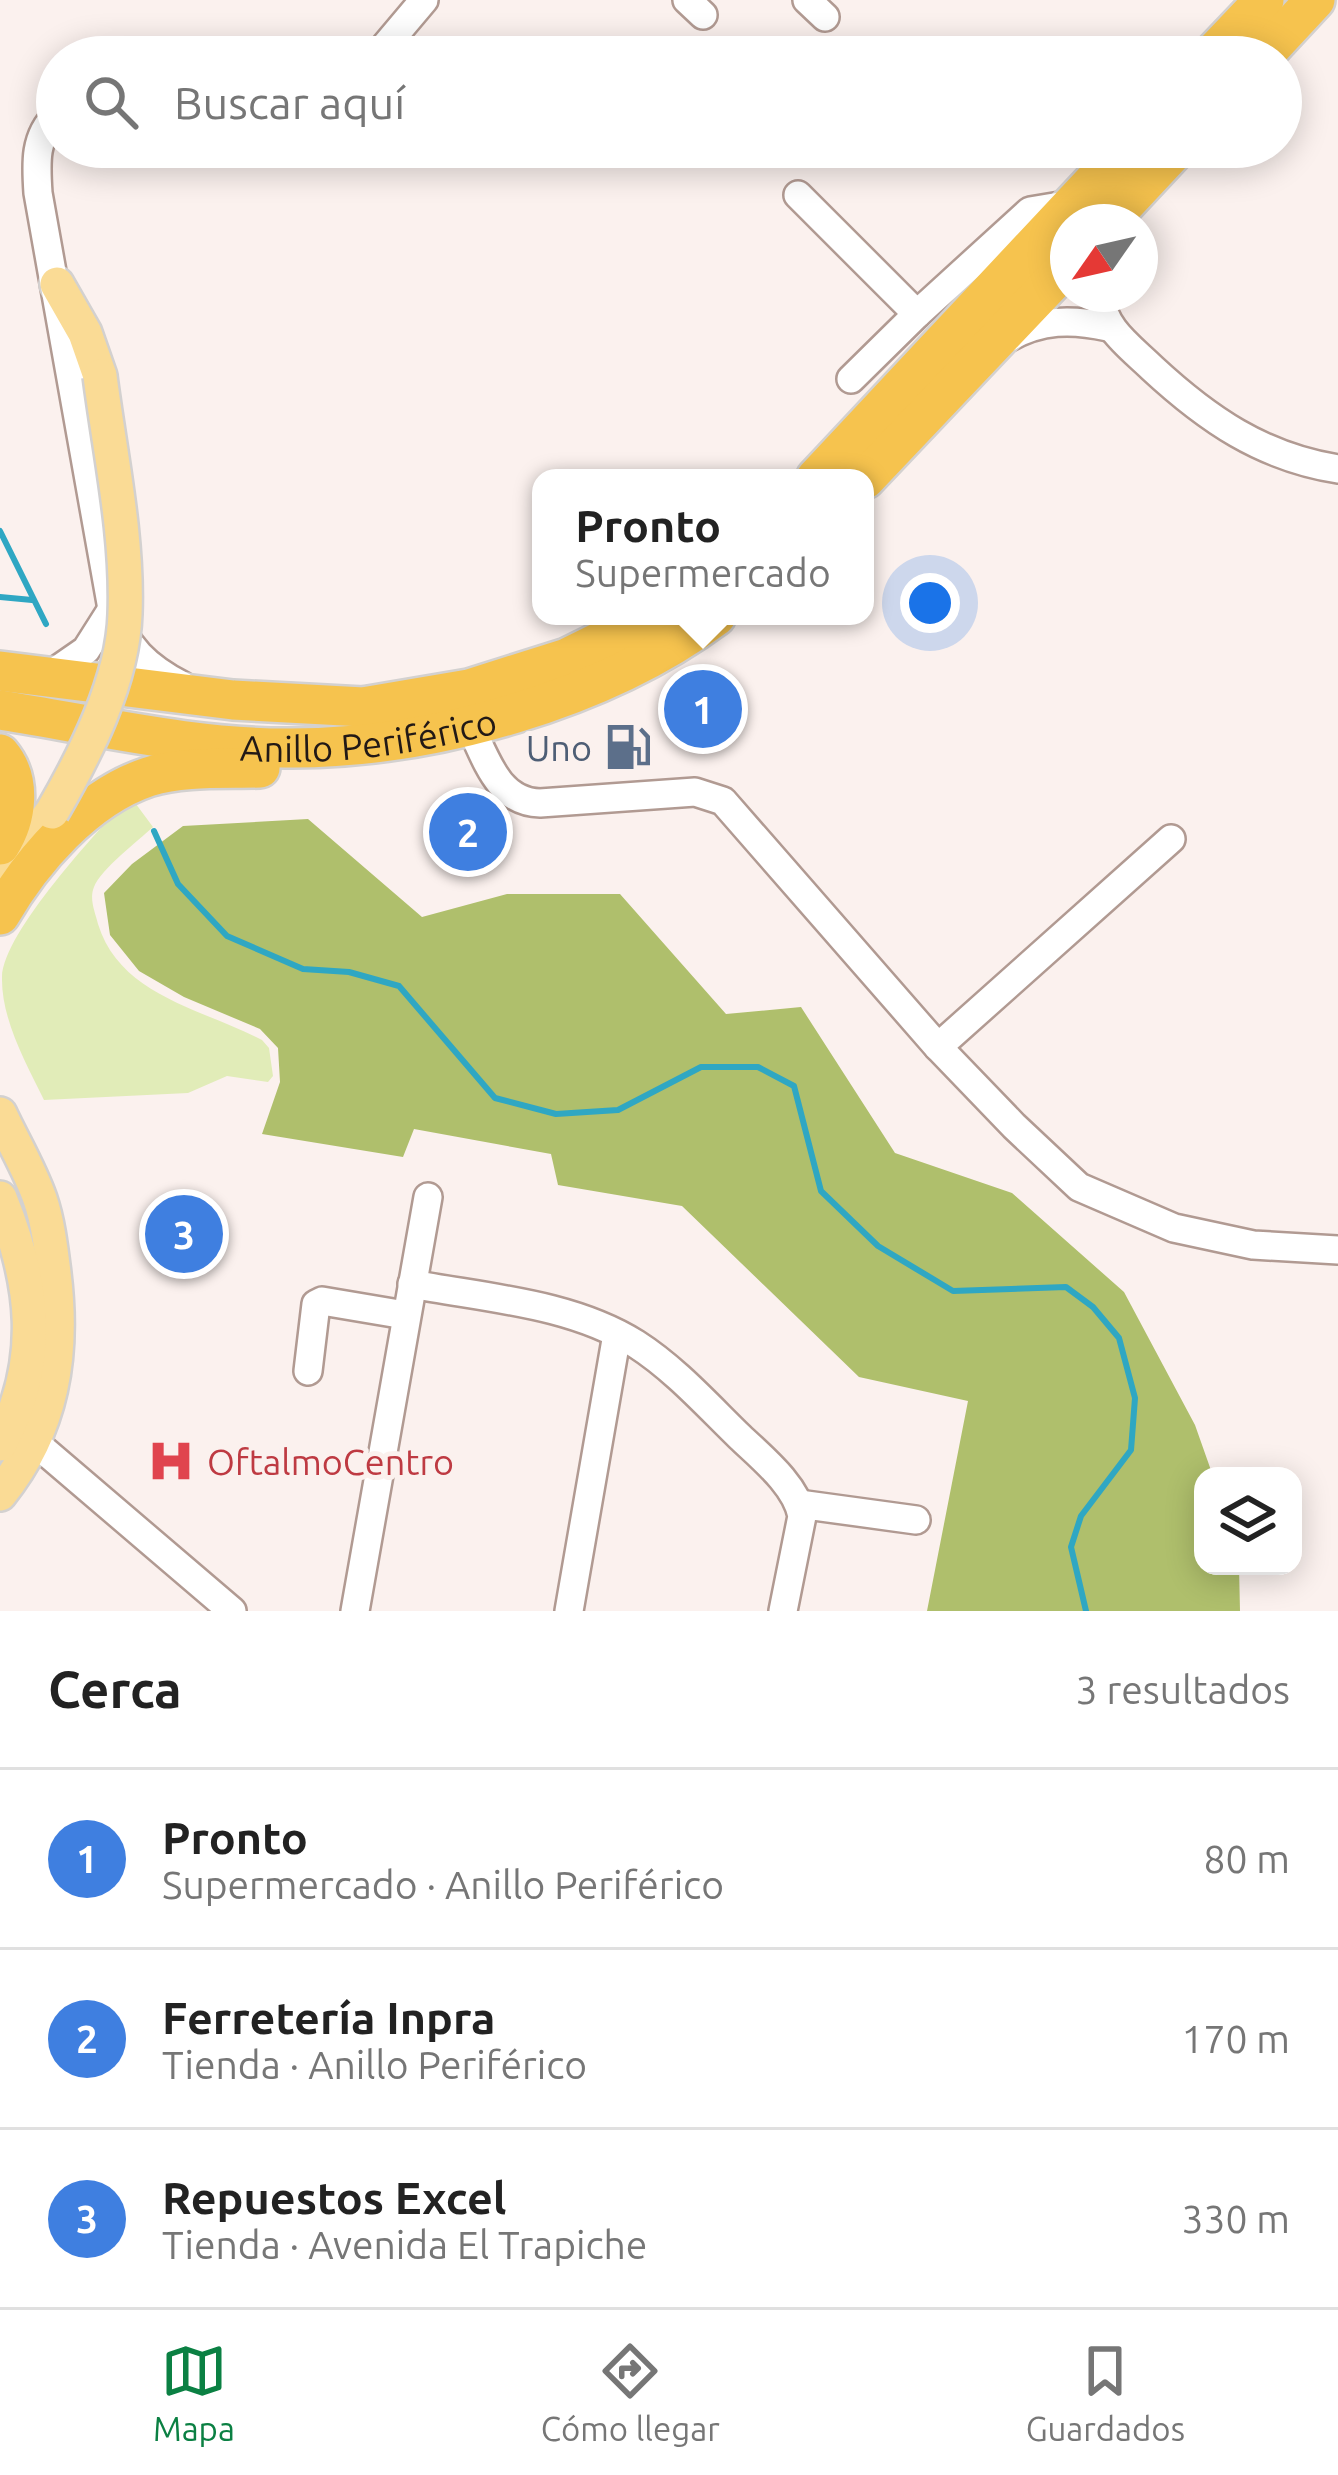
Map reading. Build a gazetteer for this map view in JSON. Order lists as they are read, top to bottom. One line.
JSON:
{"streets":{"highway":["Anillo Periférico"]},"places":{"fuel station":["Uno"],"hospital":["OftalmoCentro"]},"north":"bottom left","page":{"search":"Buscar aquí","popup":["Pronto","Supermercado"],"pins":["1","2","3"],"heading":["Cerca","3 resultados"],"list":[{"mark":"1","name":"Pronto","note":"Supermercado · Anillo Periférico","value":"80 m"},{"mark":"2","name":"Ferretería Inpra","note":"Tienda · Anillo Periférico","value":"170 m"},{"mark":"3","name":"Repuestos Excel","note":"Tienda · Avenida El Trapiche","value":"330 m"}],"nav":["Mapa","Cómo llegar","Guardados"]}}
